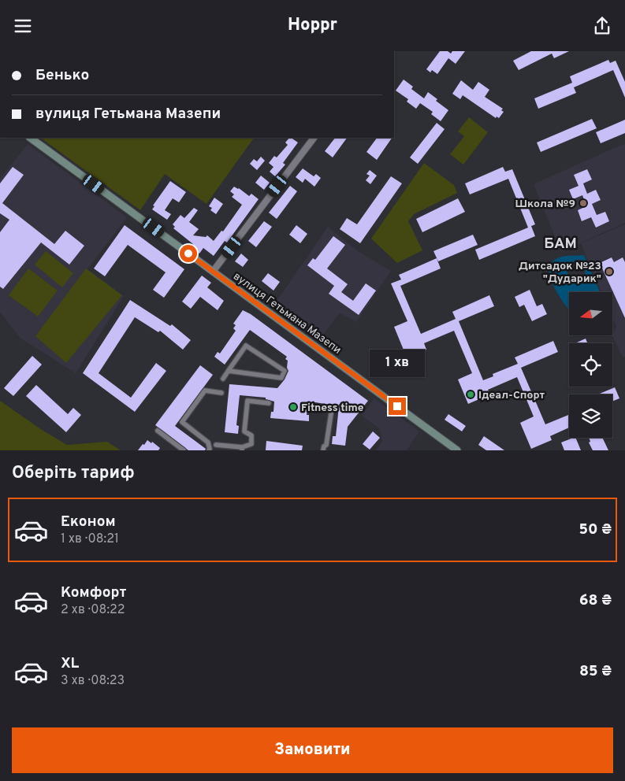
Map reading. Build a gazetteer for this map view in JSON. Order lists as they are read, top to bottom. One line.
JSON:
{"streets":{"main road":["вулиця Гетьмана Мазепи"]},"districts":["БАМ"],"places":["Школа №9","Дитсадок №23 \"Дударик\"","Ідеал-Спорт","Fitness time"],"north":"left","page":{"header":"Hoppr","banner":["Бенько","вулиця Гетьмана Мазепи"],"bubble":"1 хв","heading":"Оберіть тариф","list":[{"name":"Економ","note":"1 хв · 08:21","value":"50 ₴"},{"name":"Комфорт","note":"2 хв · 08:22","value":"68 ₴"},{"name":"XL","note":"3 хв · 08:23","value":"85 ₴"}],"buttons":"Замовити"}}
